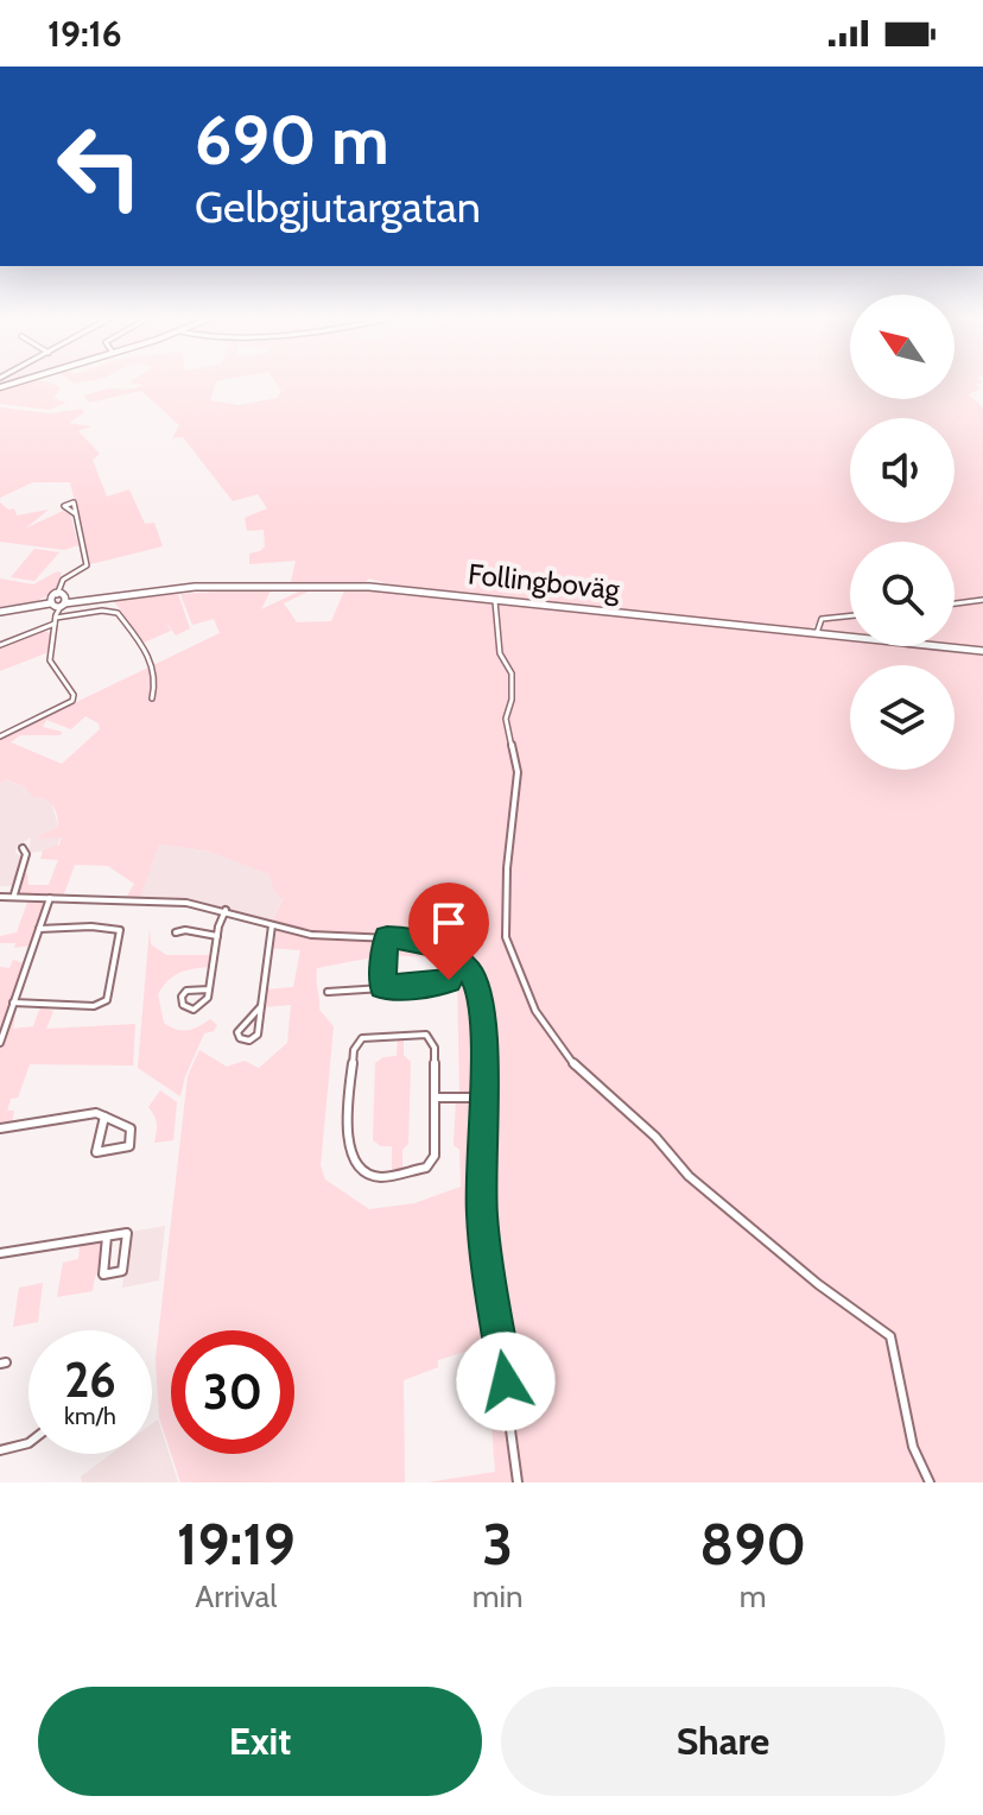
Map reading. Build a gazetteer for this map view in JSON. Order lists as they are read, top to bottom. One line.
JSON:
{"streets":{"main road":["Follingboväg"]},"north":"top left","page":{"status":"19:16","turn":["690 m","Gelbgjutargatan"],"speed":"26 km/h","limit":"30","eta":["19:19","Arrival","3","min","890","m"],"buttons":["Exit","Share"]}}
